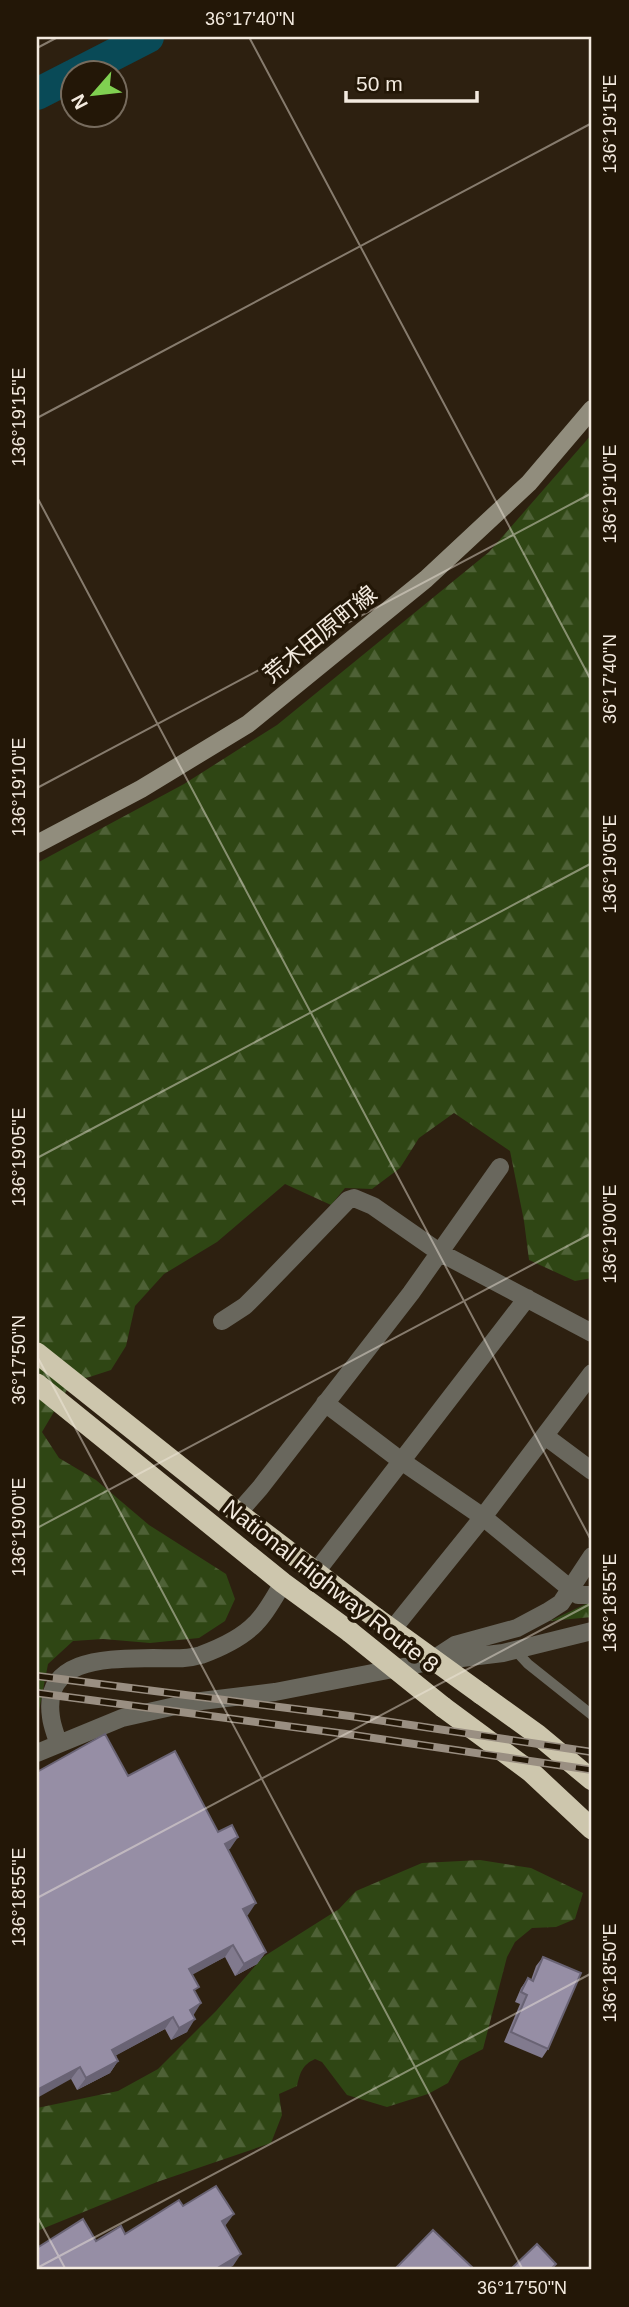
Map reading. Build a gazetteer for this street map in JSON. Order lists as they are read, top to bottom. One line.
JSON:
{"streets":{"highway":["National Highway Route 8"],"main road":["荒木田原町線"]},"scale_bar":"50 m","north":"bottom left","coordinates":["36°17'40\"N","136°19'15\"E","136°19'10\"E","136°19'05\"E","136°19'00\"E","36°17'50\"N","136°18'55\"E","136°18'50\"E"]}
